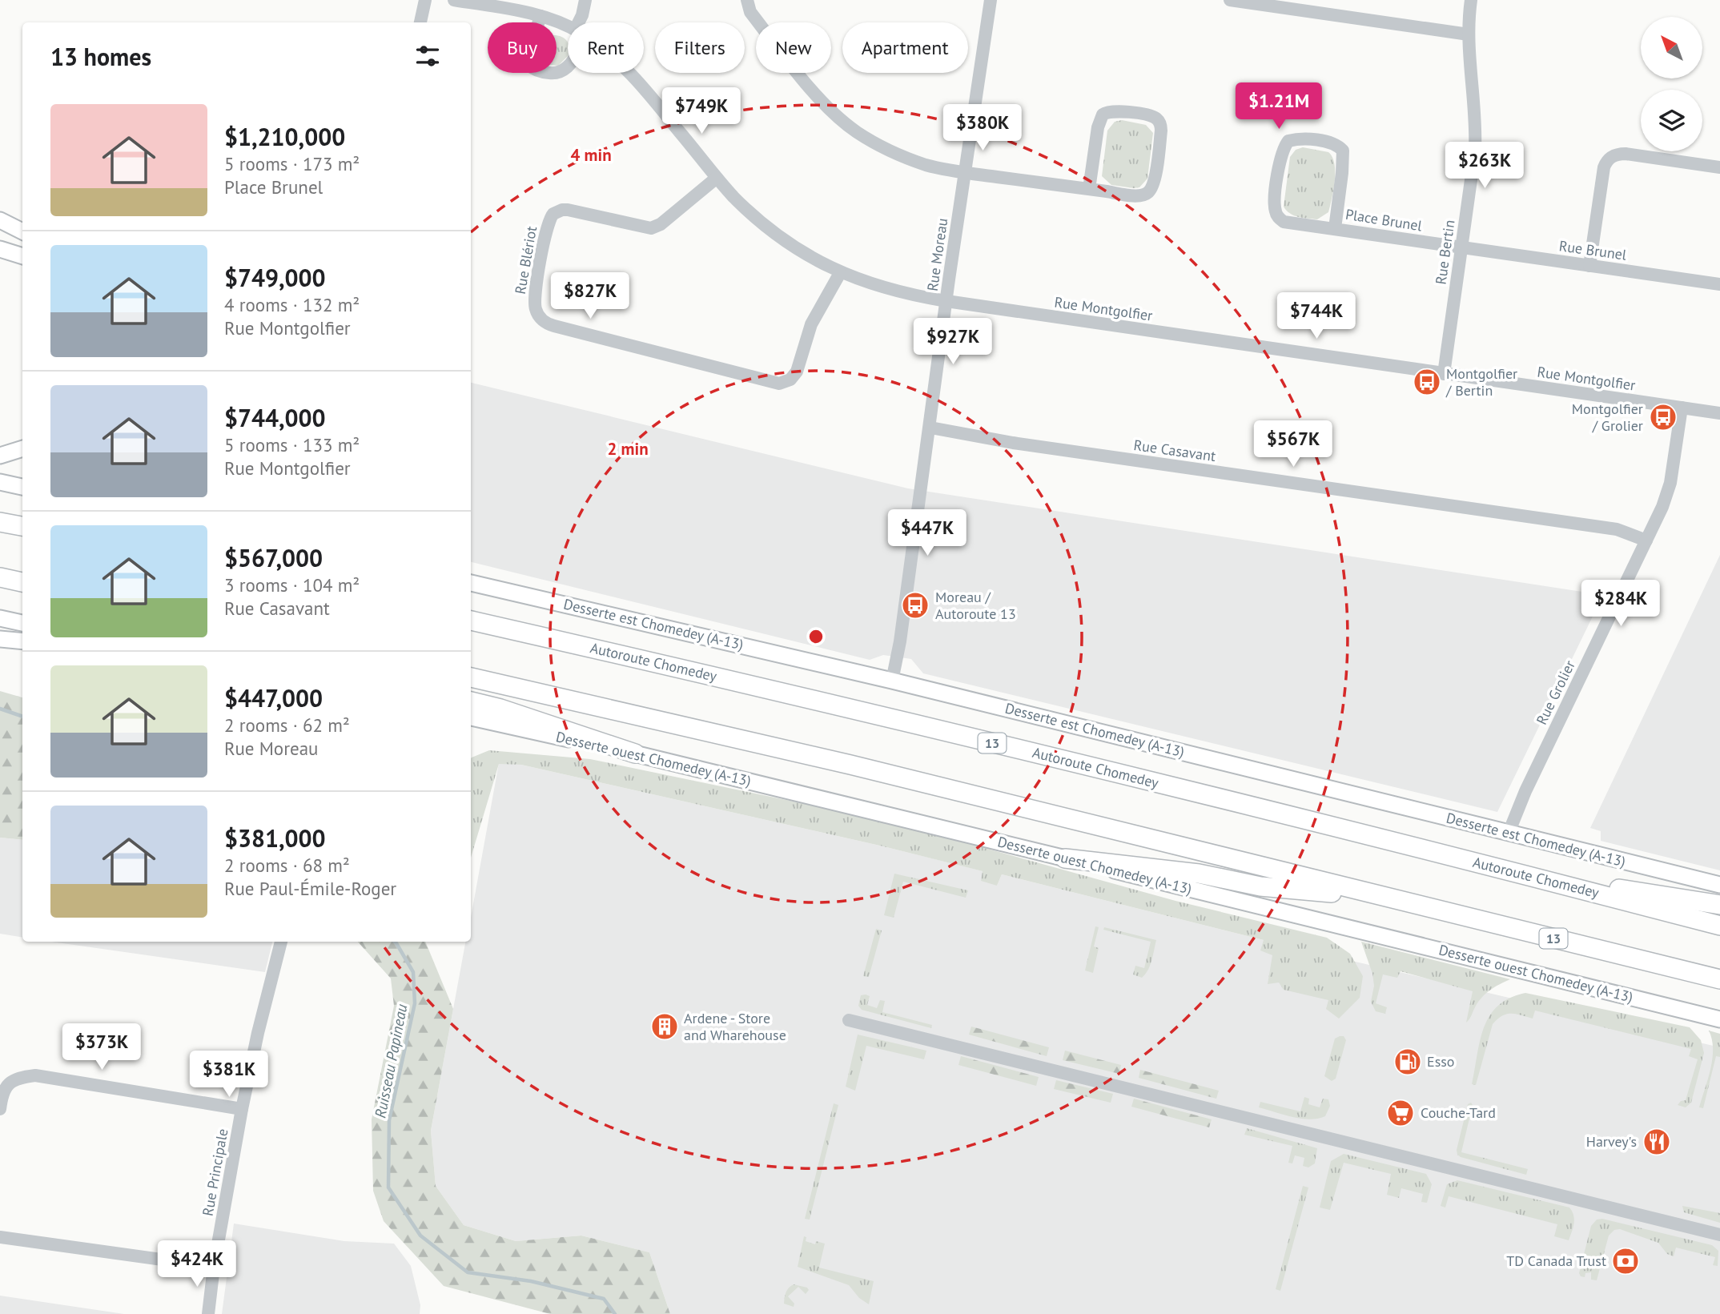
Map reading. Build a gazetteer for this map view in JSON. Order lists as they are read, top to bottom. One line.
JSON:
{"streets":{"highway":["Autoroute Chomedey","13"],"main road":["Desserte est Chomedey (A-13)","Desserte ouest Chomedey (A-13)"],"street":["Place Brunel","Rue Brunel","Rue Bertin","Rue Moreau","Rue Blériot","Rue Montgolfier","Rue Casavant","Rue Grolier","Rue Principale"]},"crossings":[["Place Brunel","Rue Brunel"],["Place Brunel","Rue Bertin"],["Rue Brunel","Rue Bertin"],["Rue Bertin","Rue Montgolfier"],["Rue Moreau","Rue Montgolfier"],["Rue Moreau","Rue Casavant"],["Rue Moreau","Desserte est Chomedey (A-13)"],["Rue Blériot","Rue Montgolfier"],["Rue Montgolfier","Rue Grolier"],["Rue Casavant","Rue Grolier"],["Desserte est Chomedey (A-13)","Rue Grolier"]],"water":["Ruisseau Papineau"],"places":{"bus stop":["Montgolfier / Bertin","Montgolfier / Grolier","Moreau / Autoroute 13"],"building":["Ardene - Store and Wharehouse"],"fuel station":["Esso"],"supermarket":["Couche-Tard"],"restaurant":["Harvey's"],"bank":["TD Canada Trust"]},"north":"top left","page":{"chip":["Buy","Rent","Filters","New","Apartment"],"heading":"13 homes","price":["$1.21M","$749K","$380K","$263K","$827K","$744K","$927K","$567K","$447K","$284K","$373K","$381K","$424K"],"list":[{"name":"$1,210,000","note":"5 rooms · 173 m² · Place Brunel"},{"name":"$749,000","note":"4 rooms · 132 m² · Rue Montgolfier"},{"name":"$744,000","note":"5 rooms · 133 m² · Rue Montgolfier"},{"name":"$567,000","note":"3 rooms · 104 m² · Rue Casavant"},{"name":"$447,000","note":"2 rooms · 62 m² · Rue Moreau"},{"name":"$381,000","note":"2 rooms · 68 m² · Rue Paul-Émile-Roger"}]},"rings":["4 min","2 min"]}
